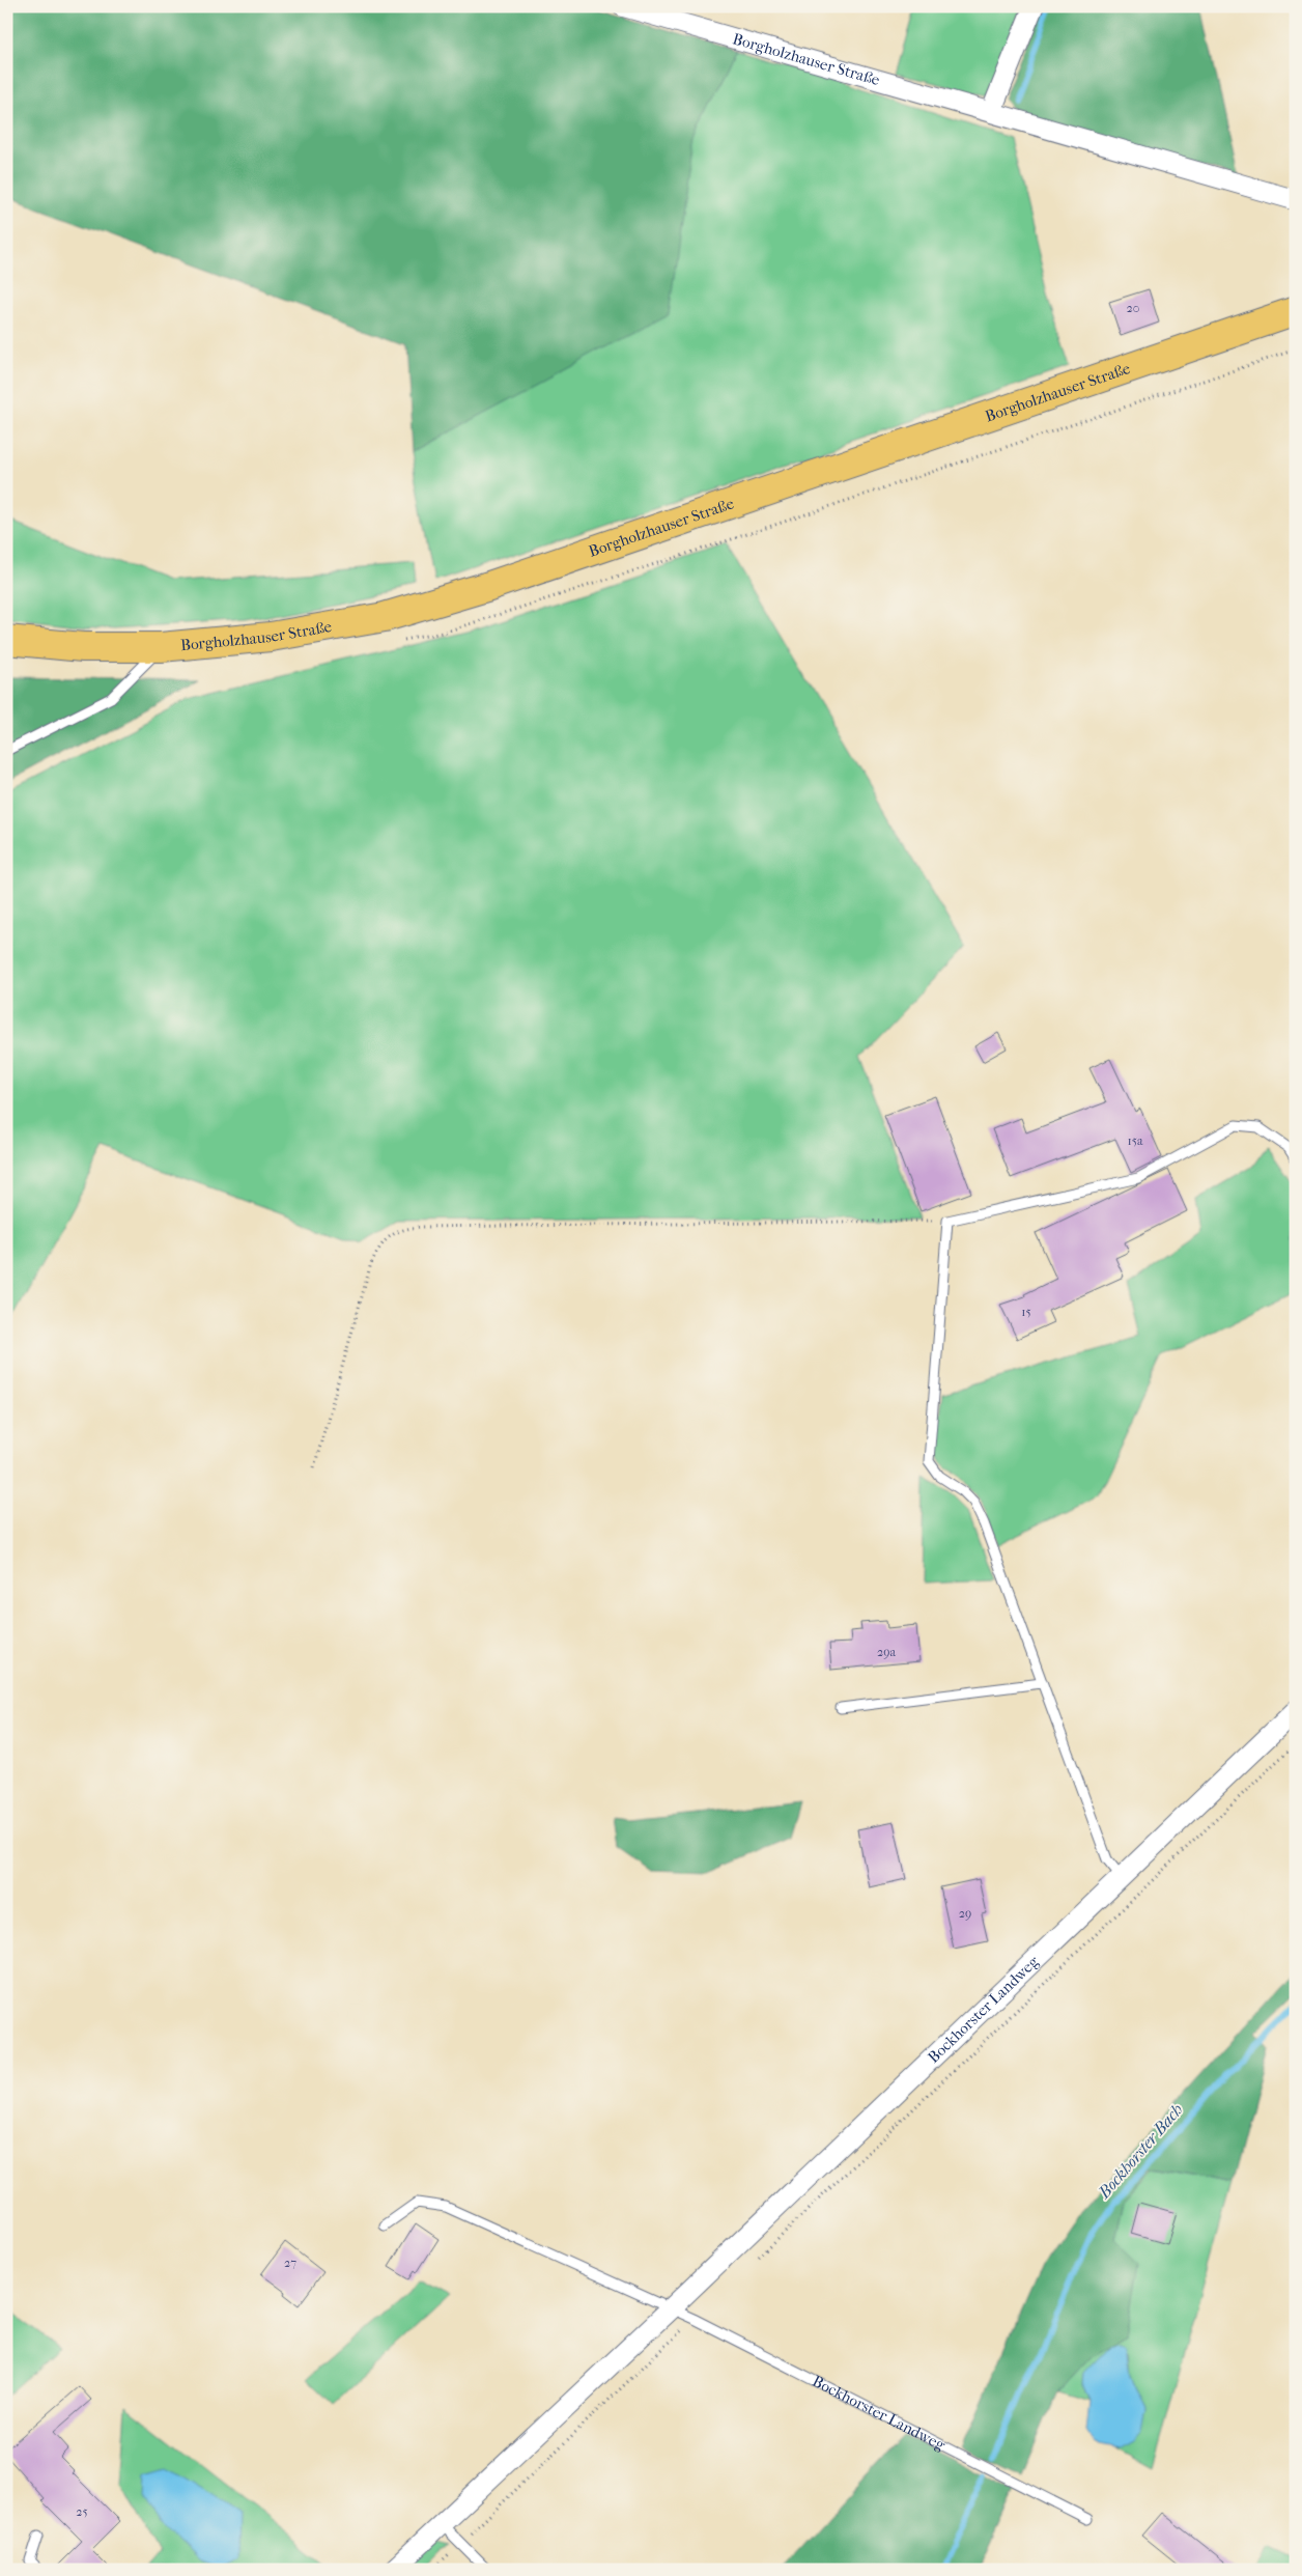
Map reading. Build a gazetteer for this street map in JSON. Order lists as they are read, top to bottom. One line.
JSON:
{"streets":{"main road":["Borgholzhauser Straße"],"street":["Bockhorster Landweg"]},"water":["Bockhorster Bach"],"house_numbers":["20","15a","15","29a","29","27","25"]}
